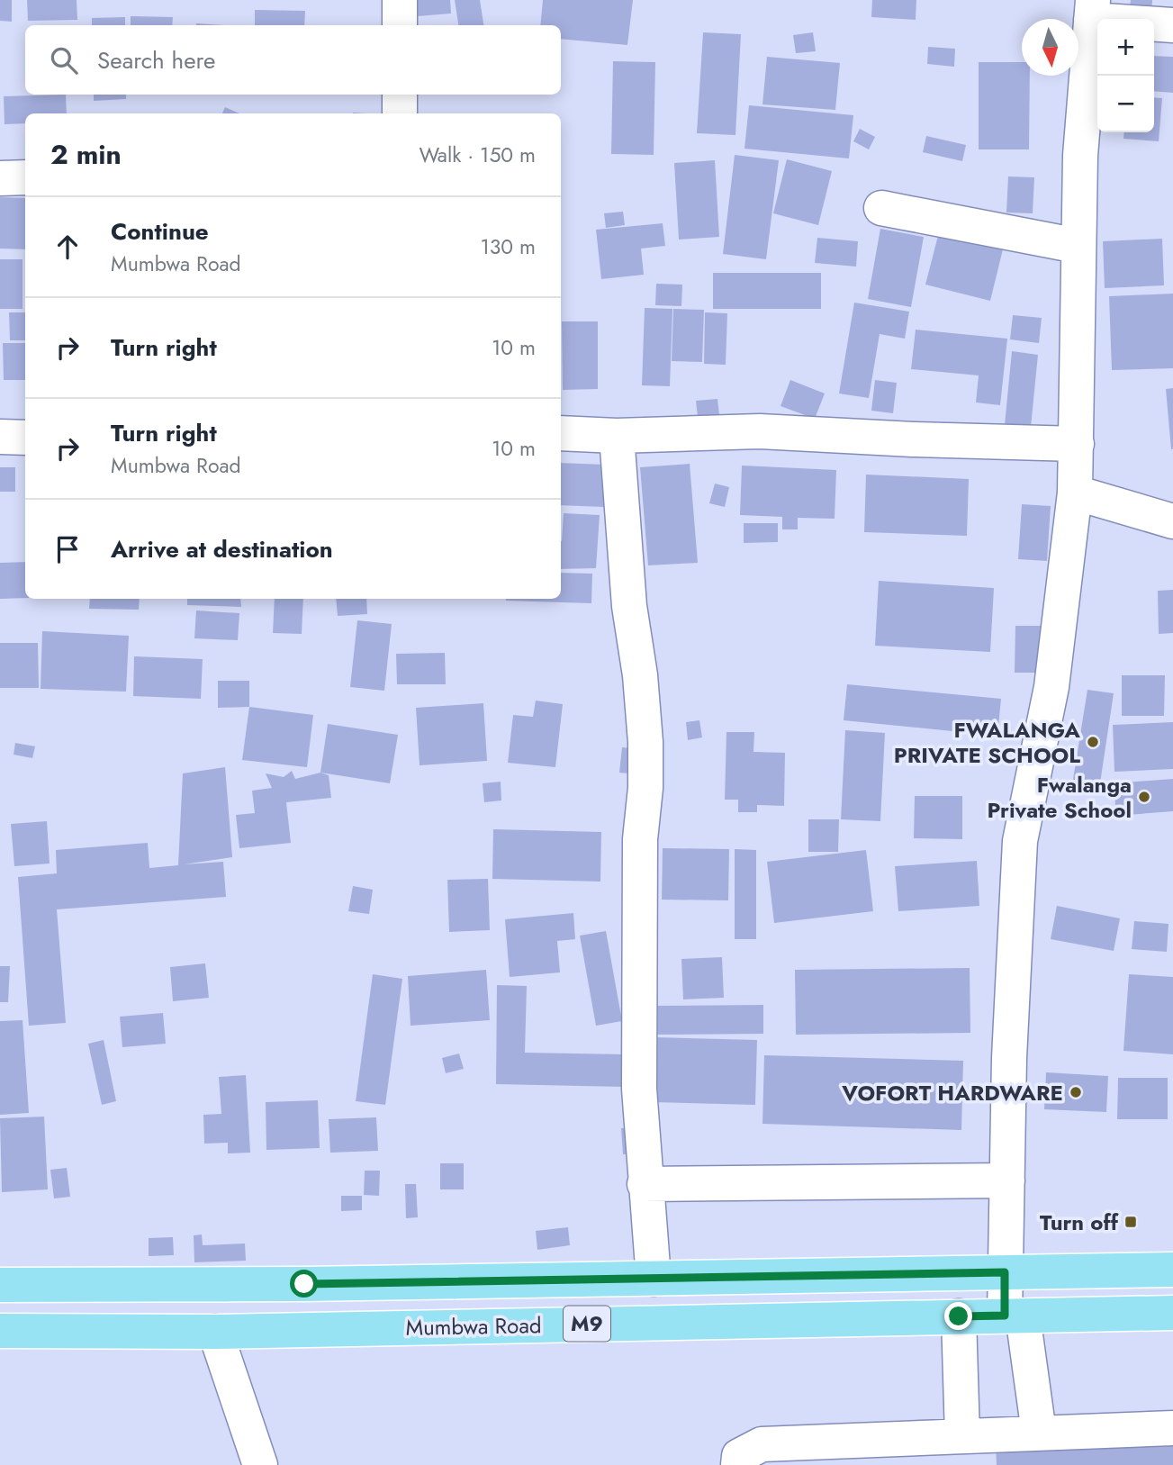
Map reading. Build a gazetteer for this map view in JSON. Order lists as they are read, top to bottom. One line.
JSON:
{"streets":{"main road":["M9","Mumbwa Road"]},"places":{"other":["FWALANGA PRIVATE SCHOOL","Fwalanga Private School","VOFORT HARDWARE"],"transit":["Turn off"]},"north":"bottom","page":{"map_buttons":["+","−"],"search":"Search here","heading":["2 min","Walk · 150 m"],"list":[["Continue","Mumbwa Road","130 m"],["Turn right","10 m"],["Turn right","Mumbwa Road","10 m"],"Arrive at destination"]}}
